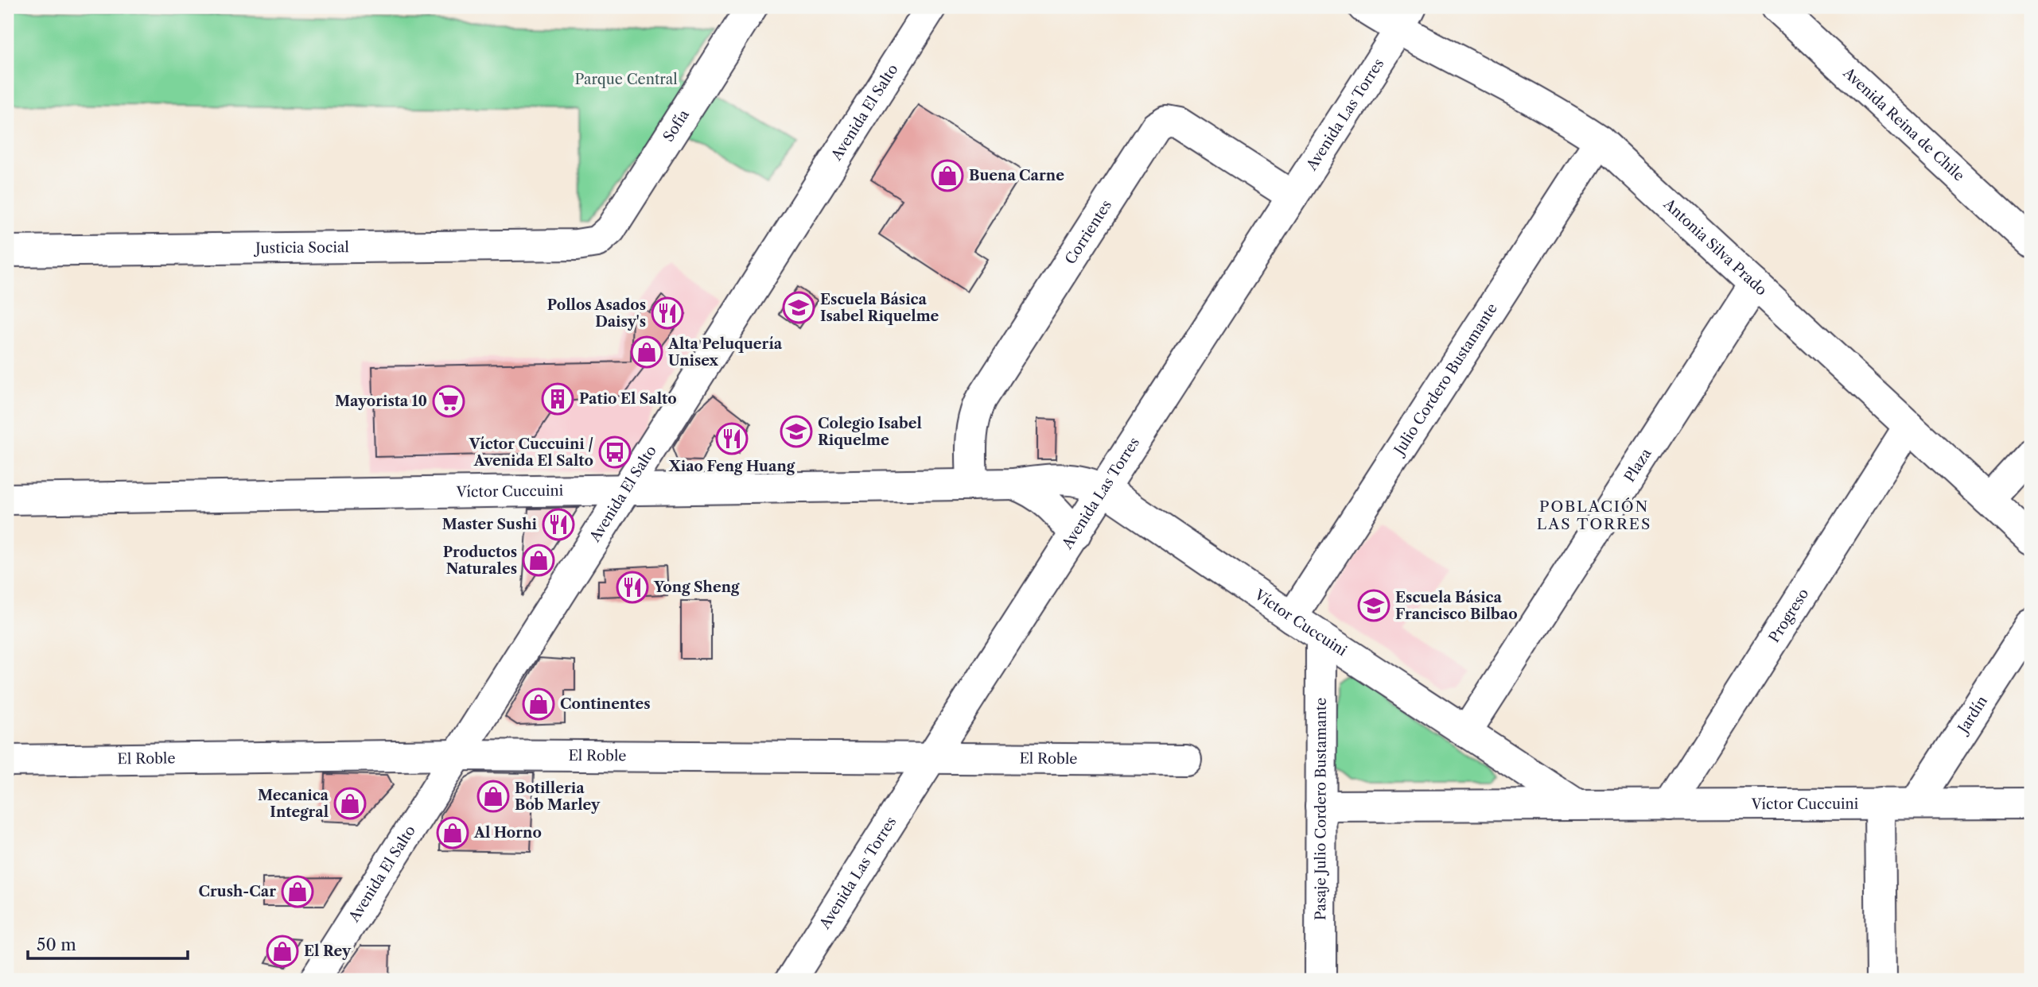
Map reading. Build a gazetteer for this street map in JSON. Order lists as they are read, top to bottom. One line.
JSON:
{"streets":{"street":["Avenida El Salto","Avenida Las Torres","Avenida Reina de Chile","Sofía","Corrientes","Antonia Silva Prado","Justicia Social","Julio Cordero Bustamante","Plaza","Víctor Cuccuini","Progreso","Jardín","El Roble","Pasaje Julio Cordero Bustamante"]},"crossings":[["Avenida El Salto","Víctor Cuccuini"],["Avenida El Salto","El Roble"],["Avenida Las Torres","Corrientes"],["Avenida Las Torres","Antonia Silva Prado"],["Avenida Las Torres","Víctor Cuccuini"],["Avenida Las Torres","El Roble"],["Sofía","Justicia Social"],["Corrientes","Víctor Cuccuini"],["Antonia Silva Prado","Julio Cordero Bustamante"],["Antonia Silva Prado","Plaza"],["Antonia Silva Prado","Progreso"],["Julio Cordero Bustamante","Víctor Cuccuini"],["Plaza","Víctor Cuccuini"],["Víctor Cuccuini","Progreso"],["Víctor Cuccuini","Jardín"],["Víctor Cuccuini","Pasaje Julio Cordero Bustamante"]],"districts":["POBLACIÓN LAS TORRES"],"parks":["Parque Central"],"places":{"shop":["Buena Carne","Alta Peluquería Unisex","Productos Naturales","Continentes","Botilleria Bob Marley","Mecanica Integral","Al Horno","Crush-Car","El Rey"],"school or university":["Escuela Básica Isabel Riquelme","Colegio Isabel Riquelme","Escuela Básica Francisco Bilbao"],"restaurant":["Pollos Asados Daisy's","Xiao Feng Huang","Master Sushi","Yong Sheng"],"building":["Patio El Salto"],"supermarket":["Mayorista 10"],"bus stop":["Víctor Cuccuini / Avenida El Salto"]},"scale_bar":"50 m"}
